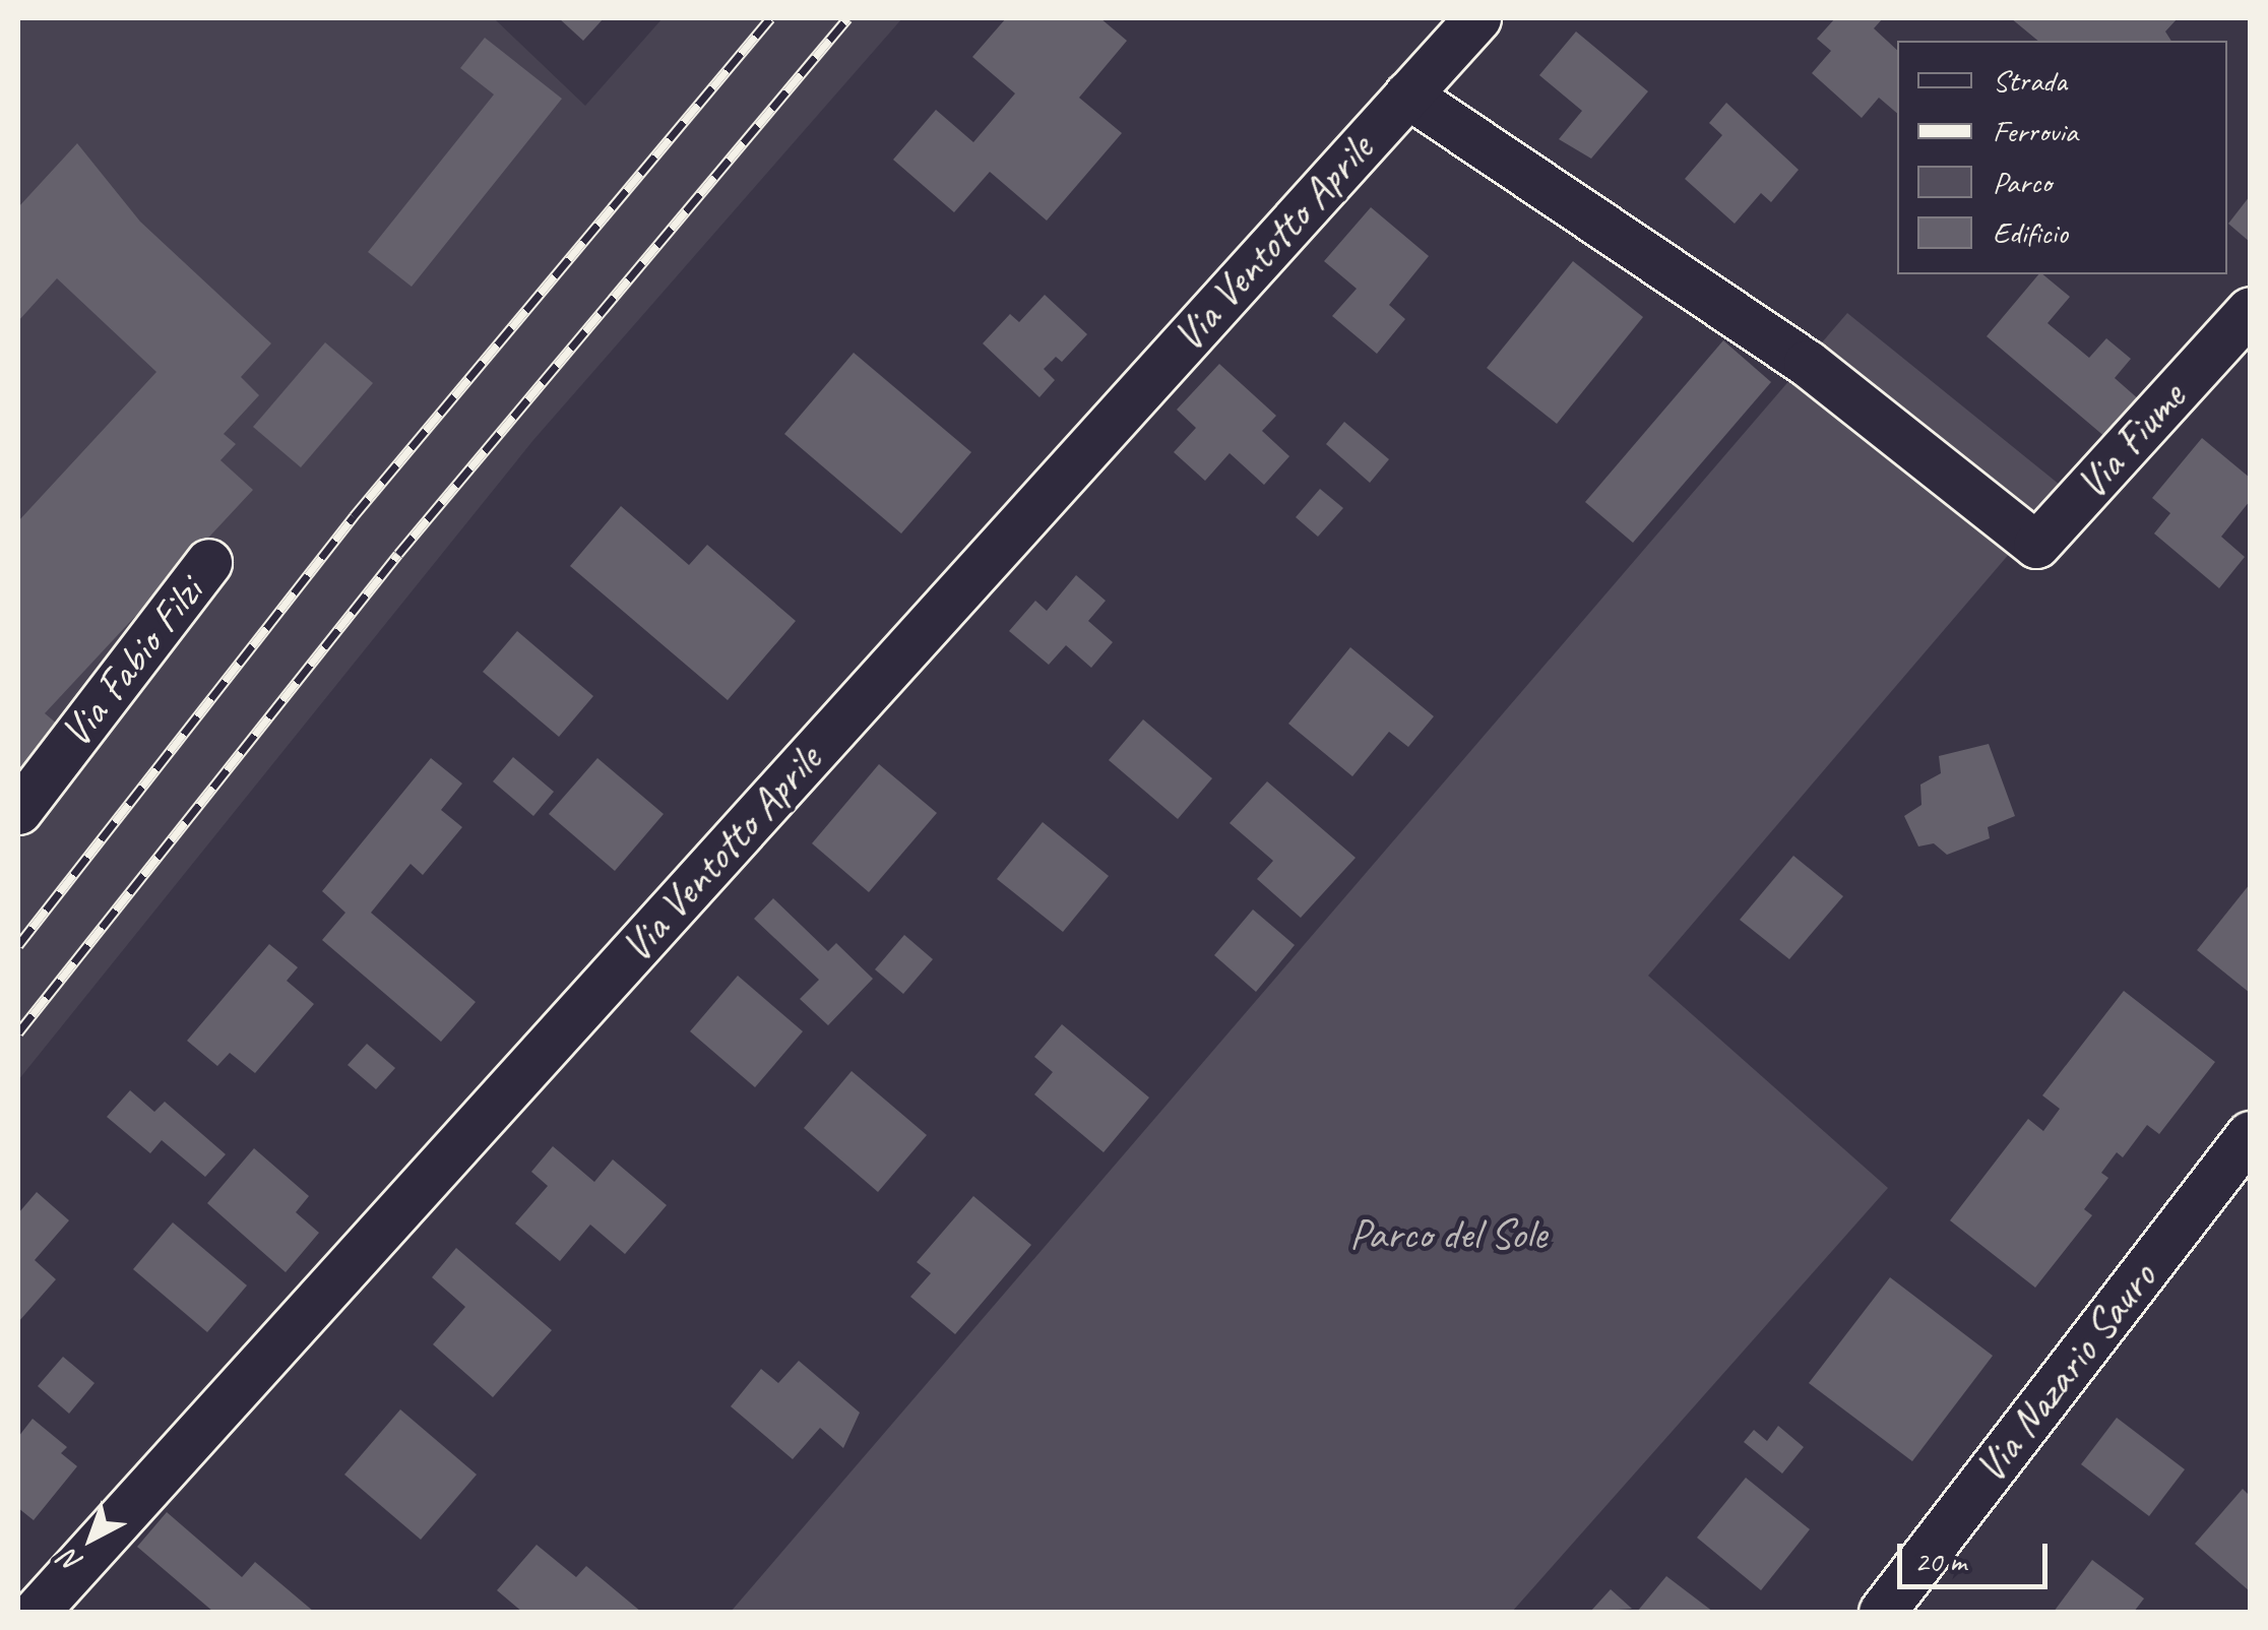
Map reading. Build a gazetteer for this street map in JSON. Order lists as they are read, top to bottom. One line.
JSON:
{"streets":{"street":["Via Ventotto Aprile","Via Fiume","Via Fabio Filzi","Via Nazario Sauro"]},"crossings":[["Via Ventotto Aprile","Via Fiume"]],"parks":["Parco del Sole"],"legend":["Strada","Ferrovia","Parco","Edificio"],"scale_bar":"20 m","north":"bottom left"}
